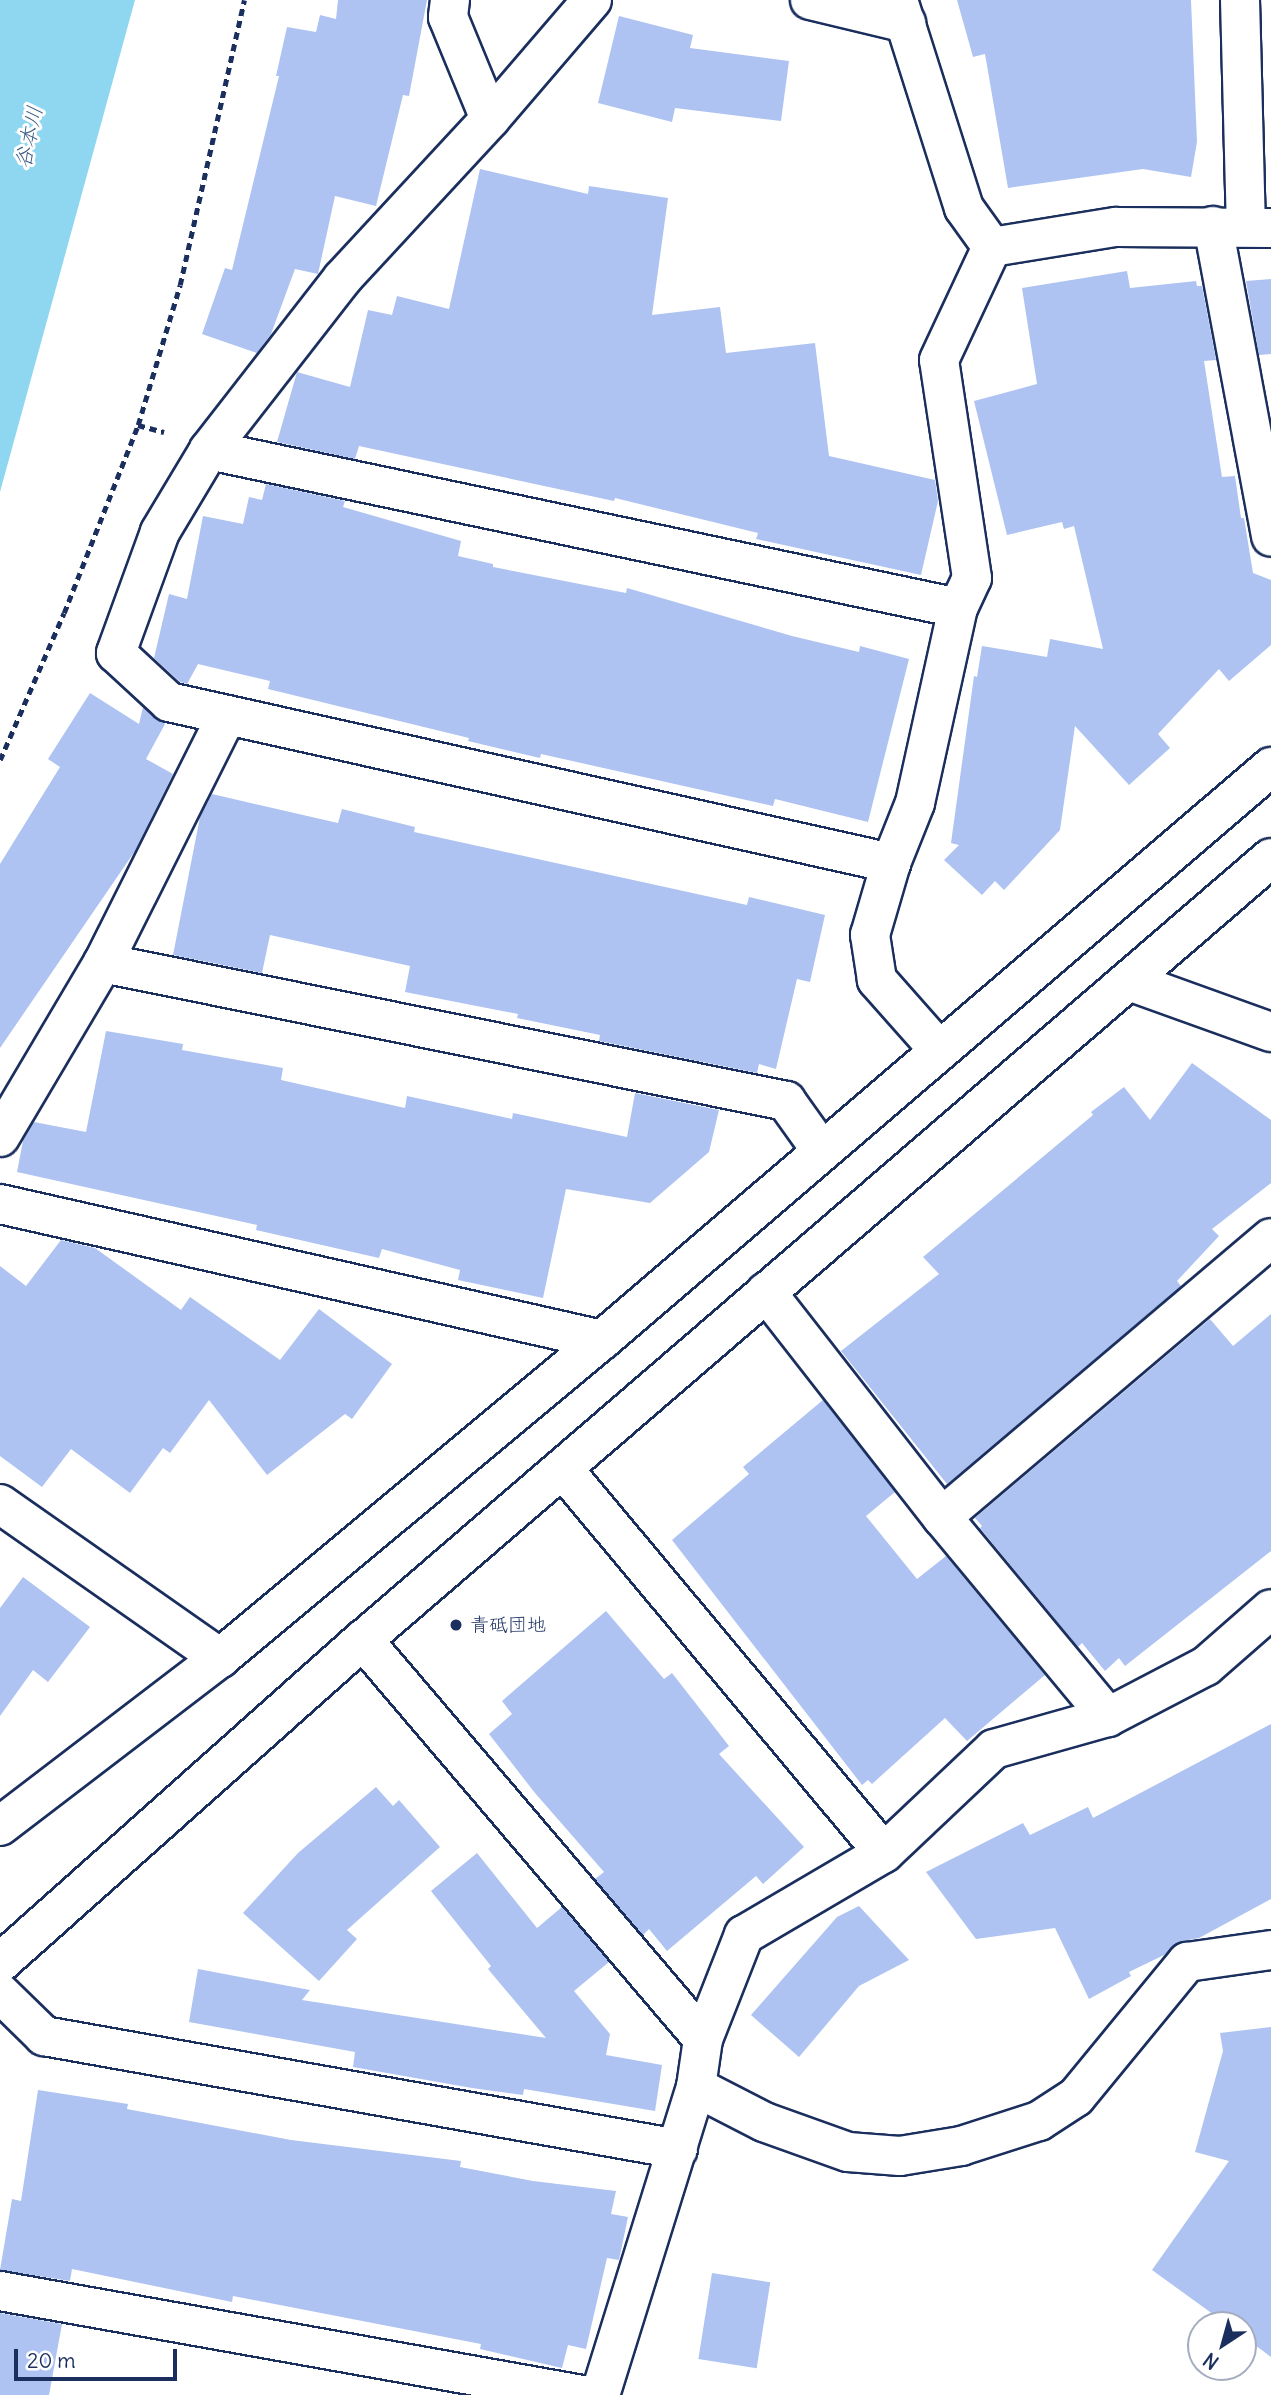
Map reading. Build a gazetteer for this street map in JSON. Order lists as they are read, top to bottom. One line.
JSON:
{"water":["谷本川"],"places":["青砥団地"],"scale_bar":"20 m","north":"bottom left"}
